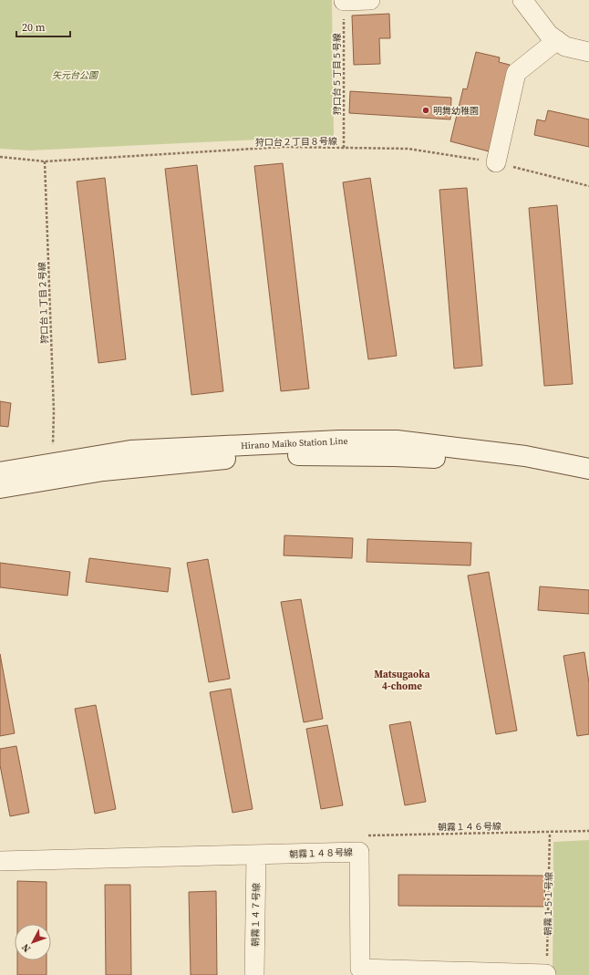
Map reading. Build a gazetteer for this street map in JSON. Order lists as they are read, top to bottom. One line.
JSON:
{"streets":{"main road":["Hirano Maiko Station Line"],"street":["朝霧１４８号線","朝霧１４７号線"],"path":["狩口台５丁目５号線","狩口台２丁目８号線","狩口台１丁目２号線","朝霧１４６号線","朝霧１５１号線"]},"crossings":[["狩口台５丁目５号線","狩口台２丁目８号線"],["狩口台２丁目８号線","狩口台１丁目２号線"],["朝霧１４６号線","朝霧１４８号線"],["朝霧１４６号線","朝霧１５１号線"],["朝霧１４８号線","朝霧１５１号線"],["朝霧１４８号線","朝霧１４７号線"]],"districts":["Matsugaoka 4-chome"],"parks":["矢元台公園"],"places":["明舞幼稚園"],"scale_bar":"20 m","north":"bottom left"}
